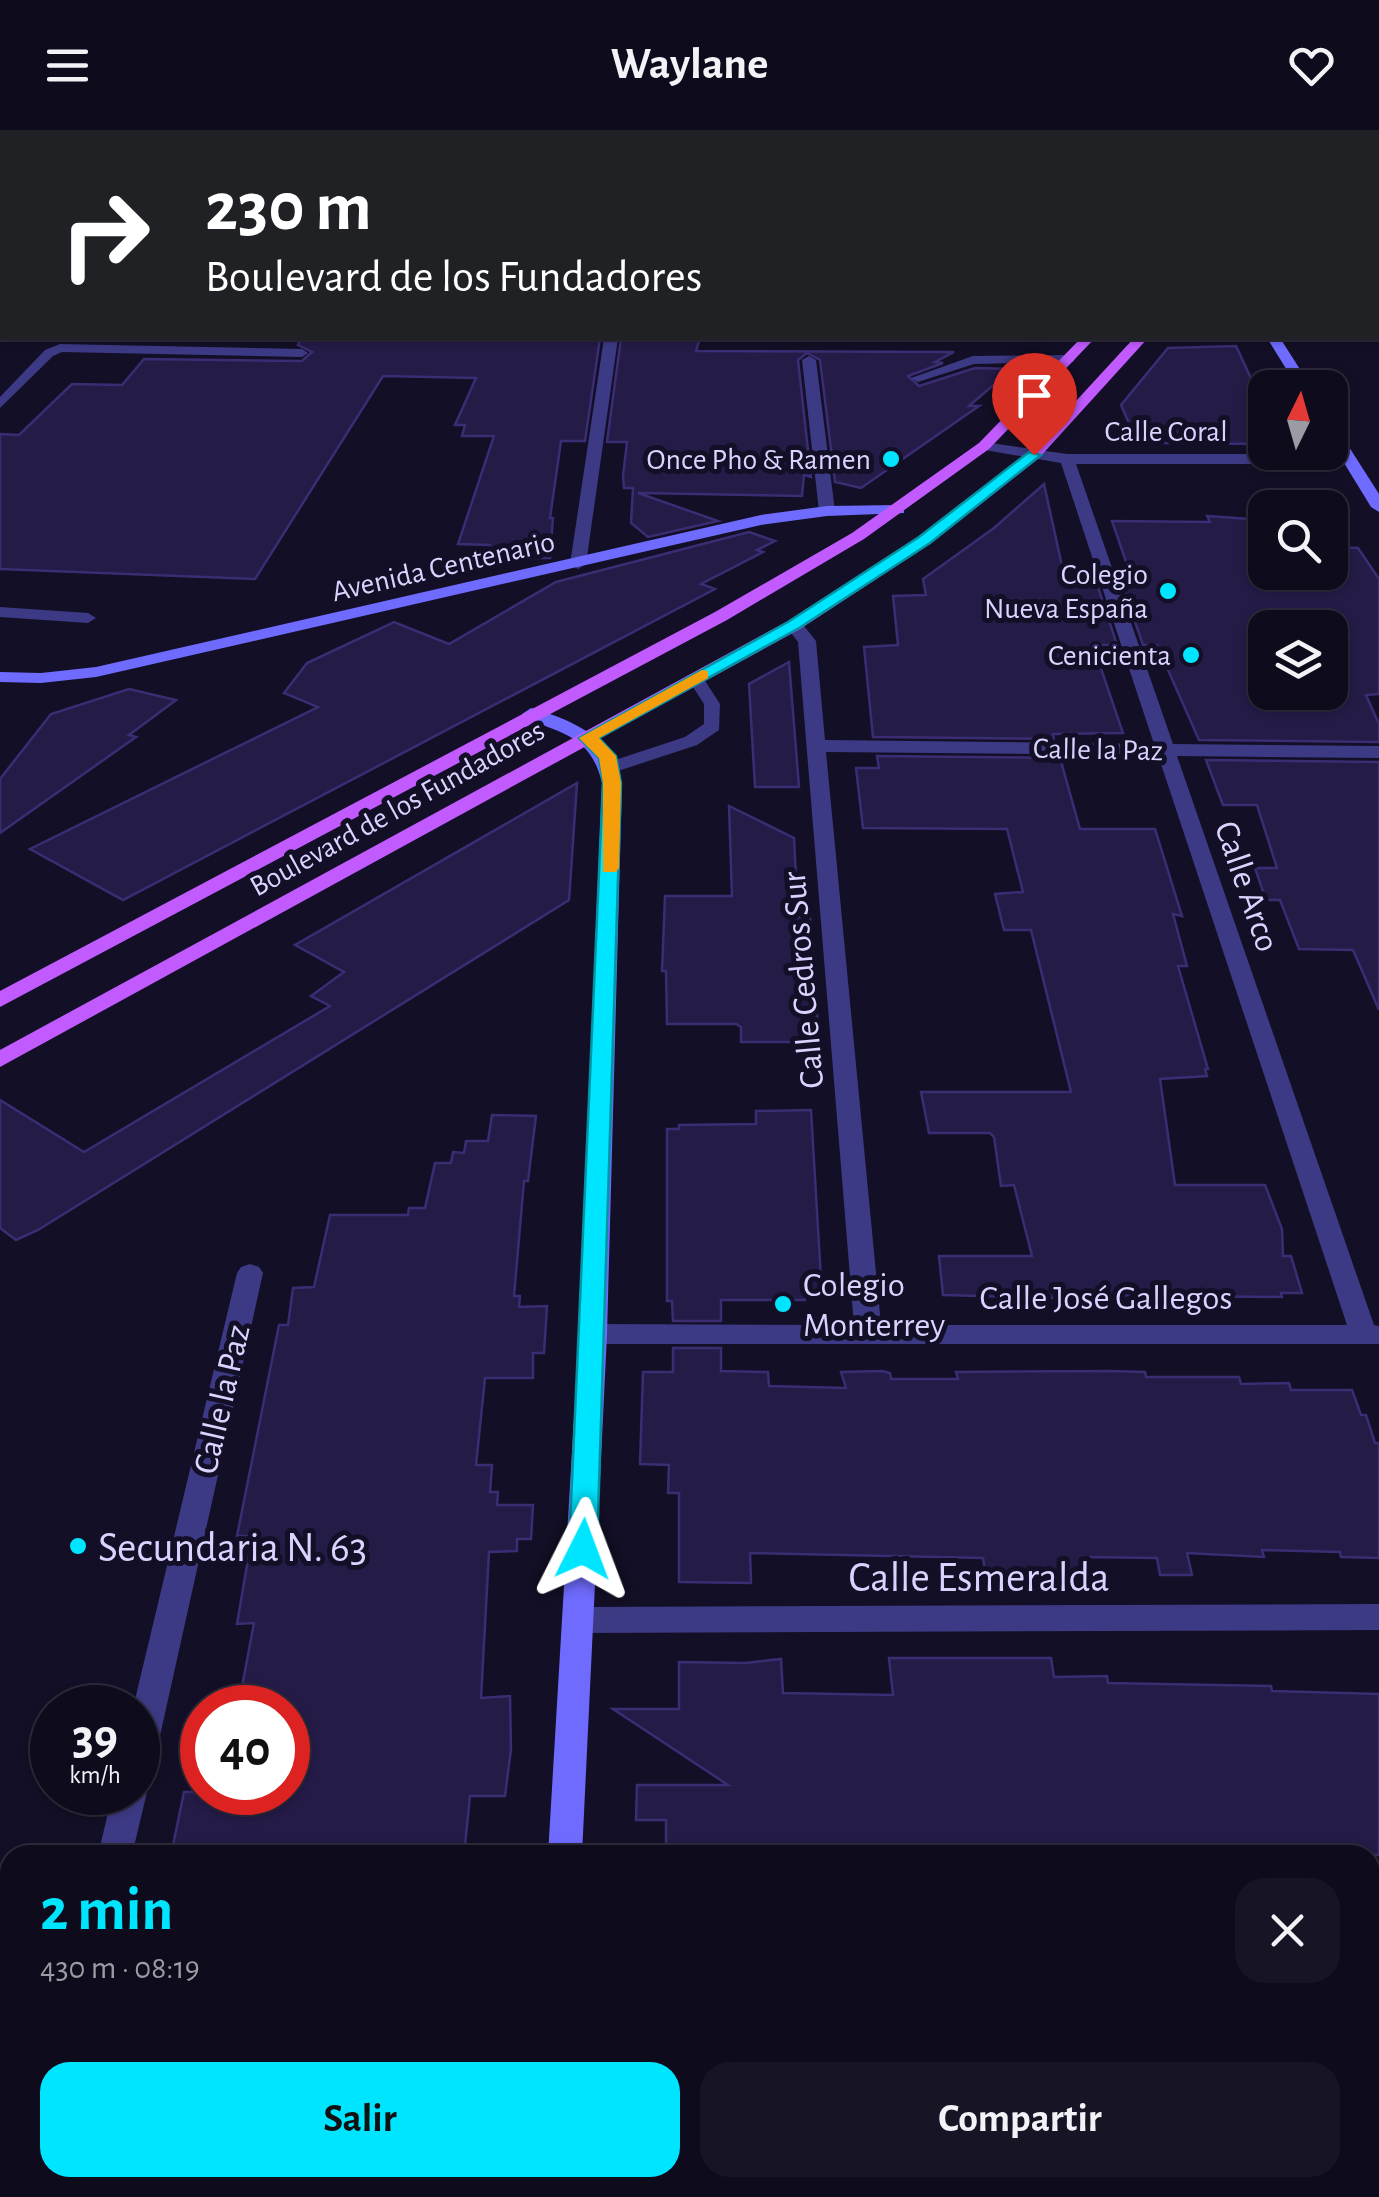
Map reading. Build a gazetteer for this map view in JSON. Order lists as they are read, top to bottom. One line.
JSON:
{"streets":{"main road":["Boulevard de los Fundadores"],"street":["Calle Coral","Avenida Centenario","Calle la Paz","Calle Arco","Calle Cedros Sur","Calle José Gallegos","Calle Esmeralda"]},"crossings":[["Calle Coral","Boulevard de los Fundadores"],["Calle Coral","Calle Arco"],["Avenida Centenario","Boulevard de los Fundadores"],["Calle la Paz","Calle Arco"],["Calle la Paz","Calle Cedros Sur"],["Boulevard de los Fundadores","Calle Cedros Sur"],["Calle Arco","Calle José Gallegos"],["Calle Cedros Sur","Calle José Gallegos"]],"places":["Once Pho & Ramen","Colegio Nueva España","Cenicienta","Colegio Monterrey","Secundaria N. 63"],"north":"top","page":{"header":"Waylane","turn":["230 m","Boulevard de los Fundadores"],"speed":"39 km/h","limit":"40","heading":["2 min","430 m · 08:19"],"buttons":["Salir","Compartir"]}}
